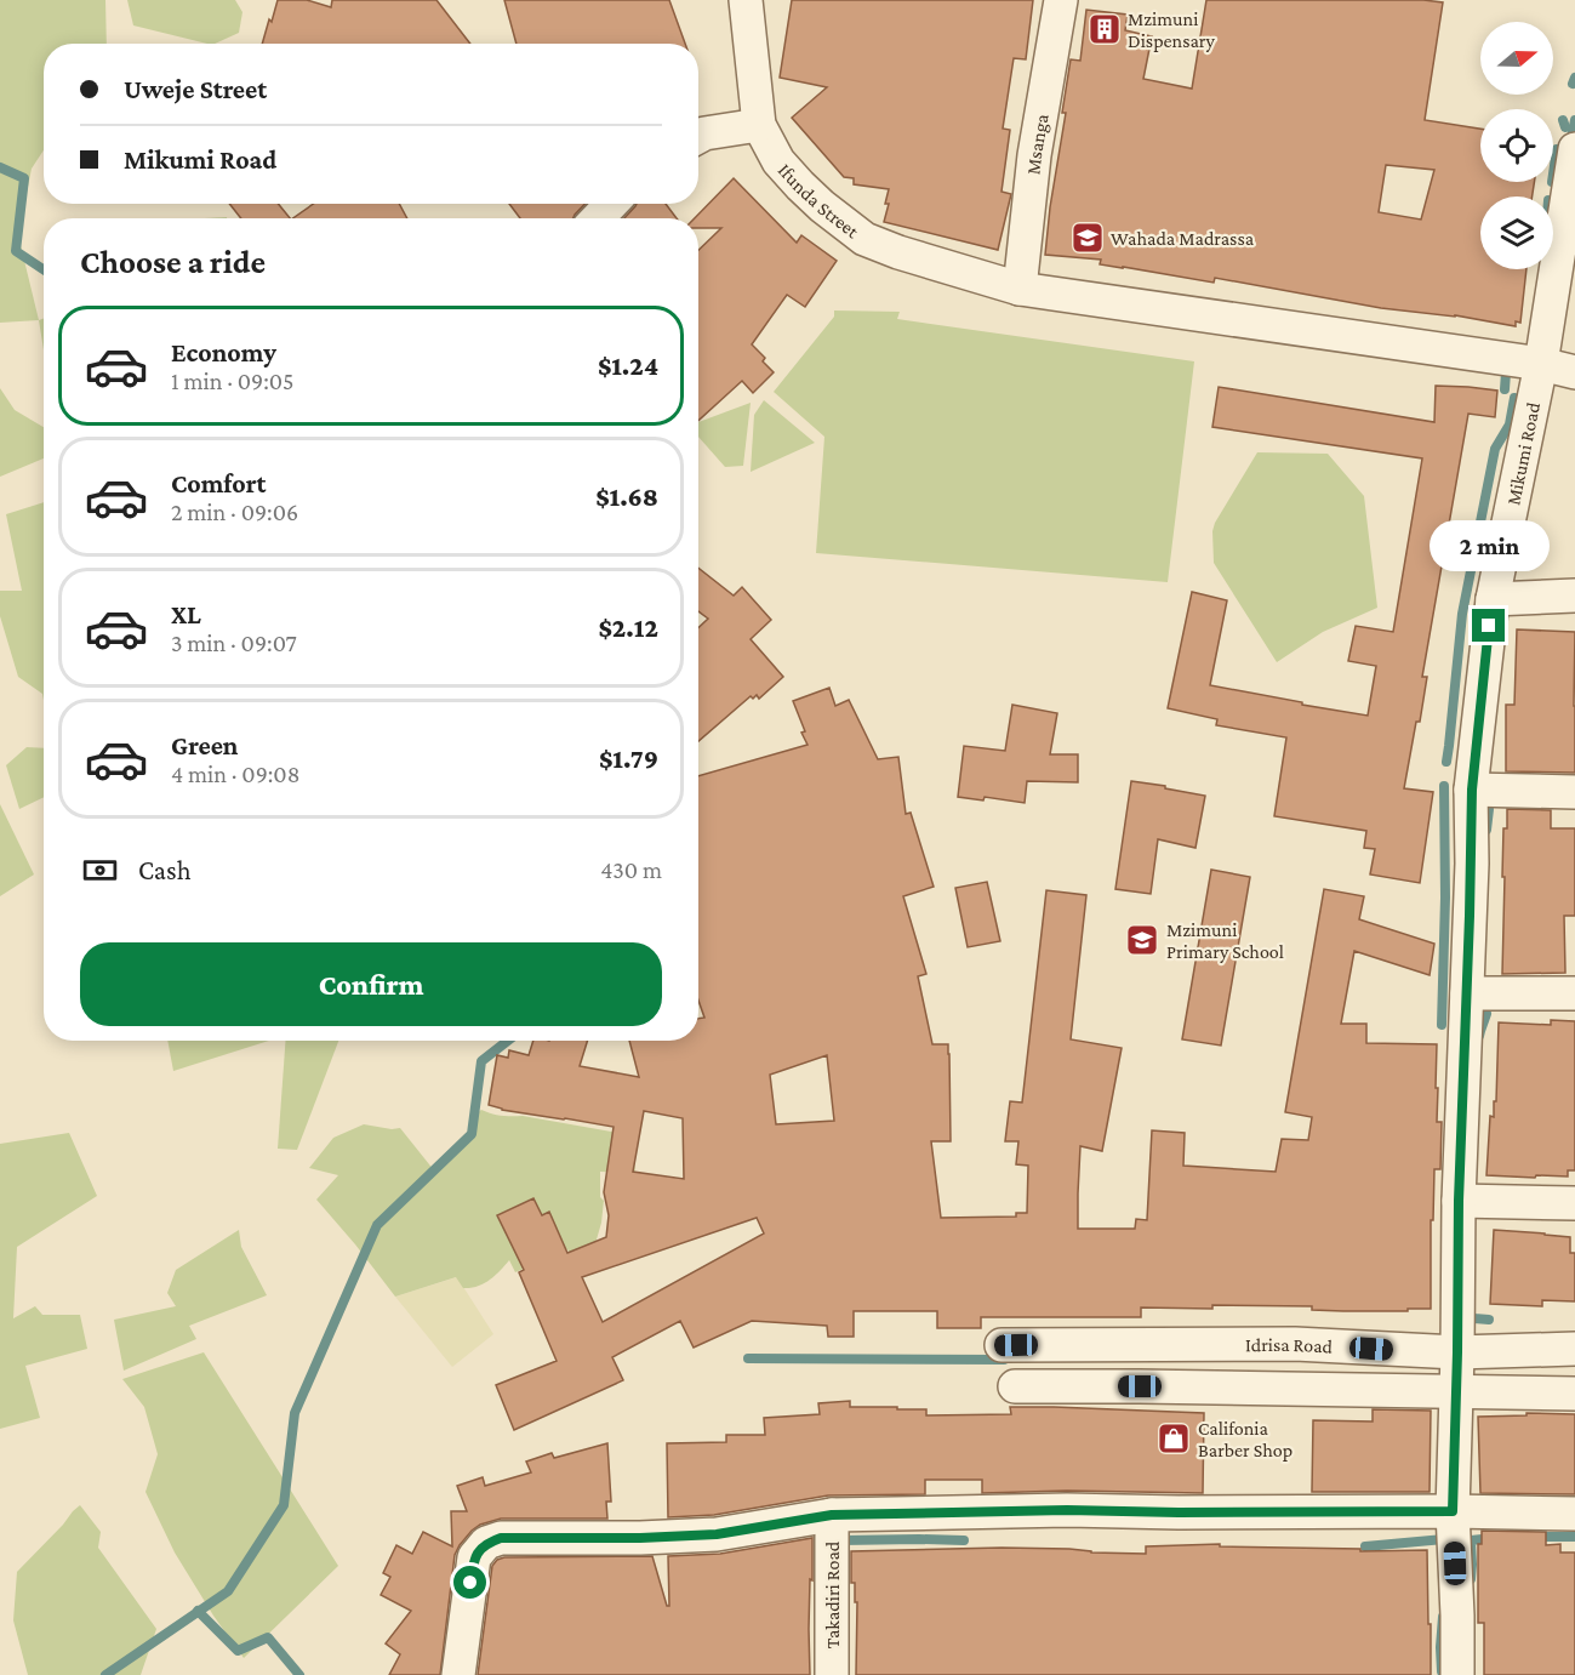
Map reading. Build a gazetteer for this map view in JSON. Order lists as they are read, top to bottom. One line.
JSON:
{"streets":{"street":["Msanga","Ifunda Street","Mikumi Road","Idrisa Road","Takadiri Road"]},"crossings":[["Msanga","Ifunda Street"],["Ifunda Street","Mikumi Road"],["Mikumi Road","Idrisa Road"]],"places":{"building":["Mzimuni Dispensary"],"school or university":["Wahada Madrassa","Mzimuni Primary School"],"shop":["Califonia Barber Shop"]},"north":"right","page":{"banner":["Uweje Street","Mikumi Road"],"heading":"Choose a ride","list":[{"name":"Economy","note":"1 min · 09:05","value":"$1.24"},{"name":"Comfort","note":"2 min · 09:06","value":"$1.68"},{"name":"XL","note":"3 min · 09:07","value":"$2.12"},{"name":"Green","note":"4 min · 09:08","value":"$1.79"}],"bubble":"2 min","pay":["Cash","430 m"],"buttons":"Confirm"}}
